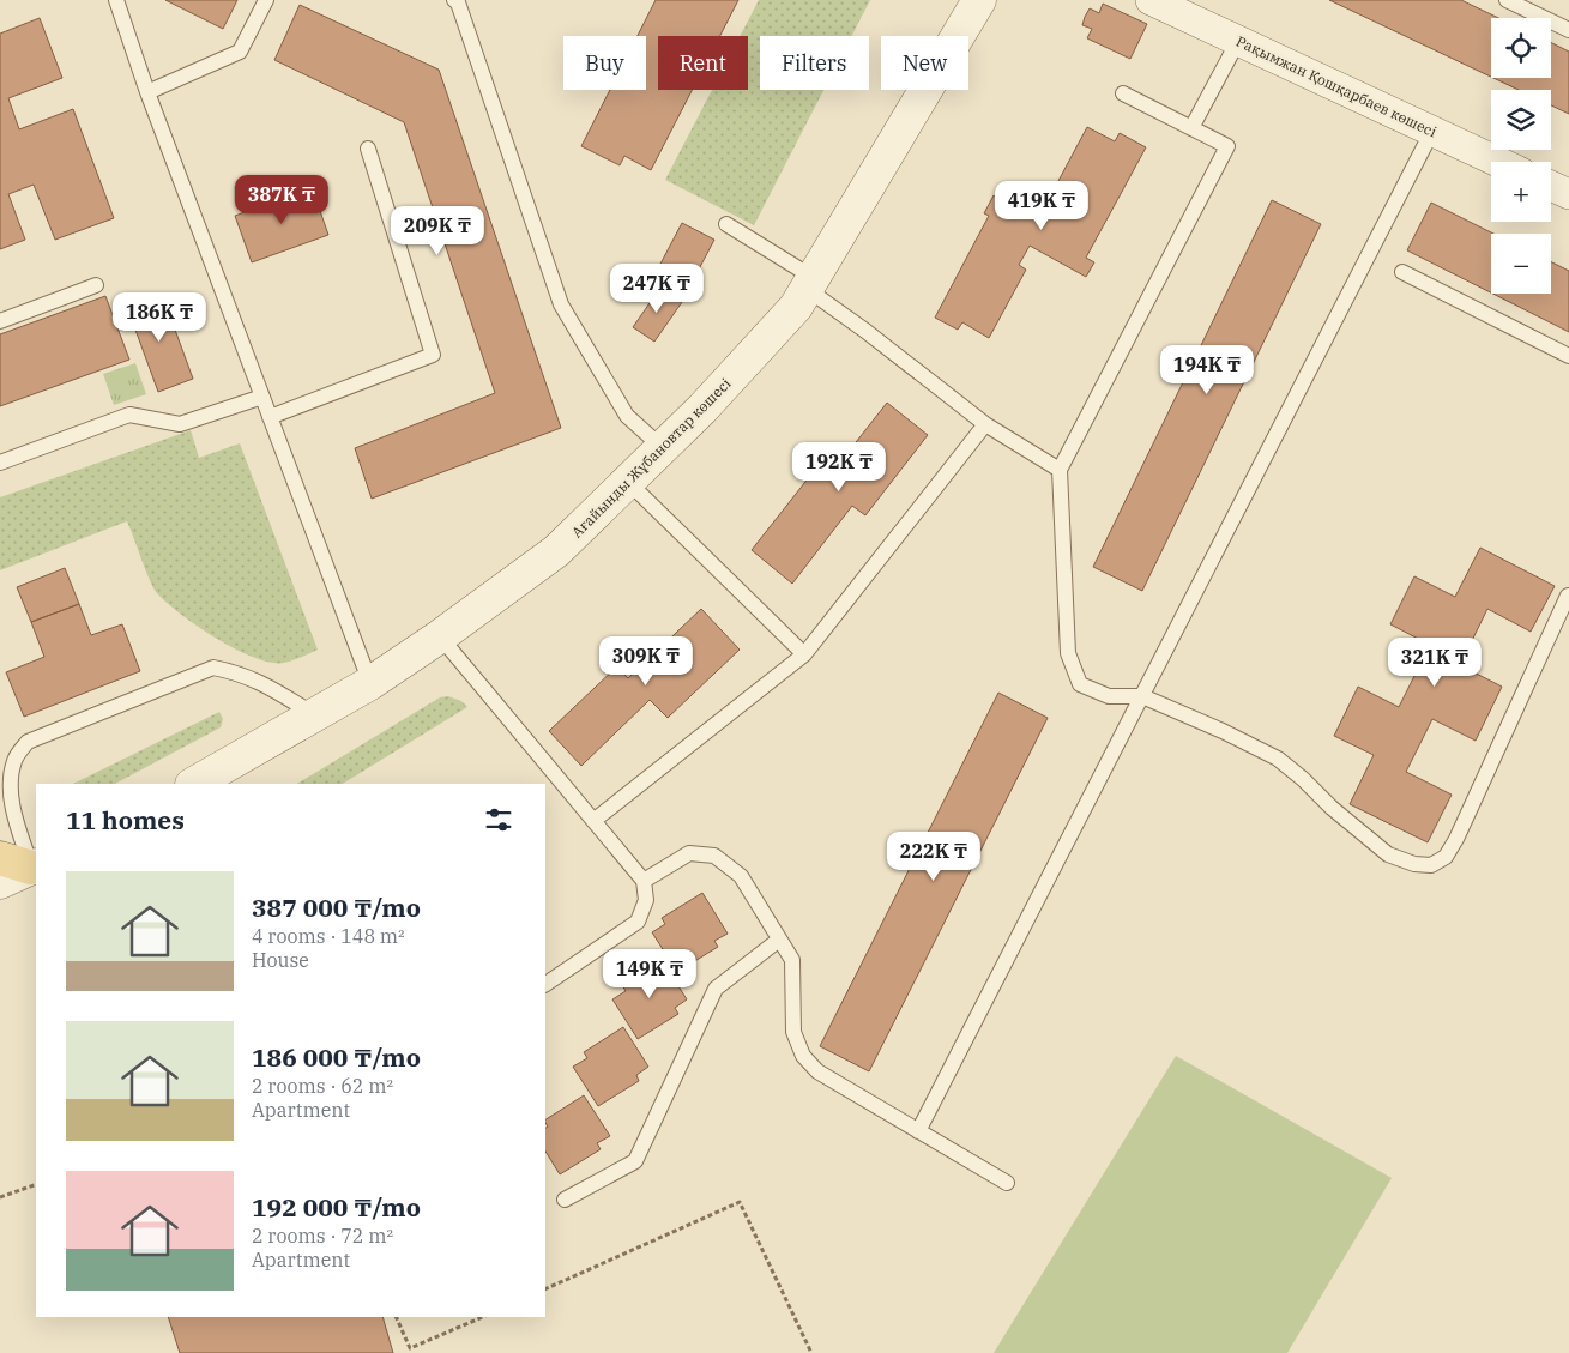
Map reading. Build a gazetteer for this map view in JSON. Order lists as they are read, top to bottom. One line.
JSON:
{"streets":{"street":["Рақымжан Қошқарбаев көшесі","Ағайынды Жұбановтар көшесі"]},"page":{"map_buttons":["+","−"],"chip":["Buy","Rent","Filters","New"],"price":["387K ₸","419K ₸","209K ₸","247K ₸","186K ₸","194K ₸","192K ₸","309K ₸","321K ₸","222K ₸","149K ₸"],"heading":"11 homes","list":[{"name":"387 000 ₸/mo","note":"4 rooms · 148 m² · House"},{"name":"186 000 ₸/mo","note":"2 rooms · 62 m² · Apartment"},{"name":"192 000 ₸/mo","note":"2 rooms · 72 m² · Apartment"}]}}
